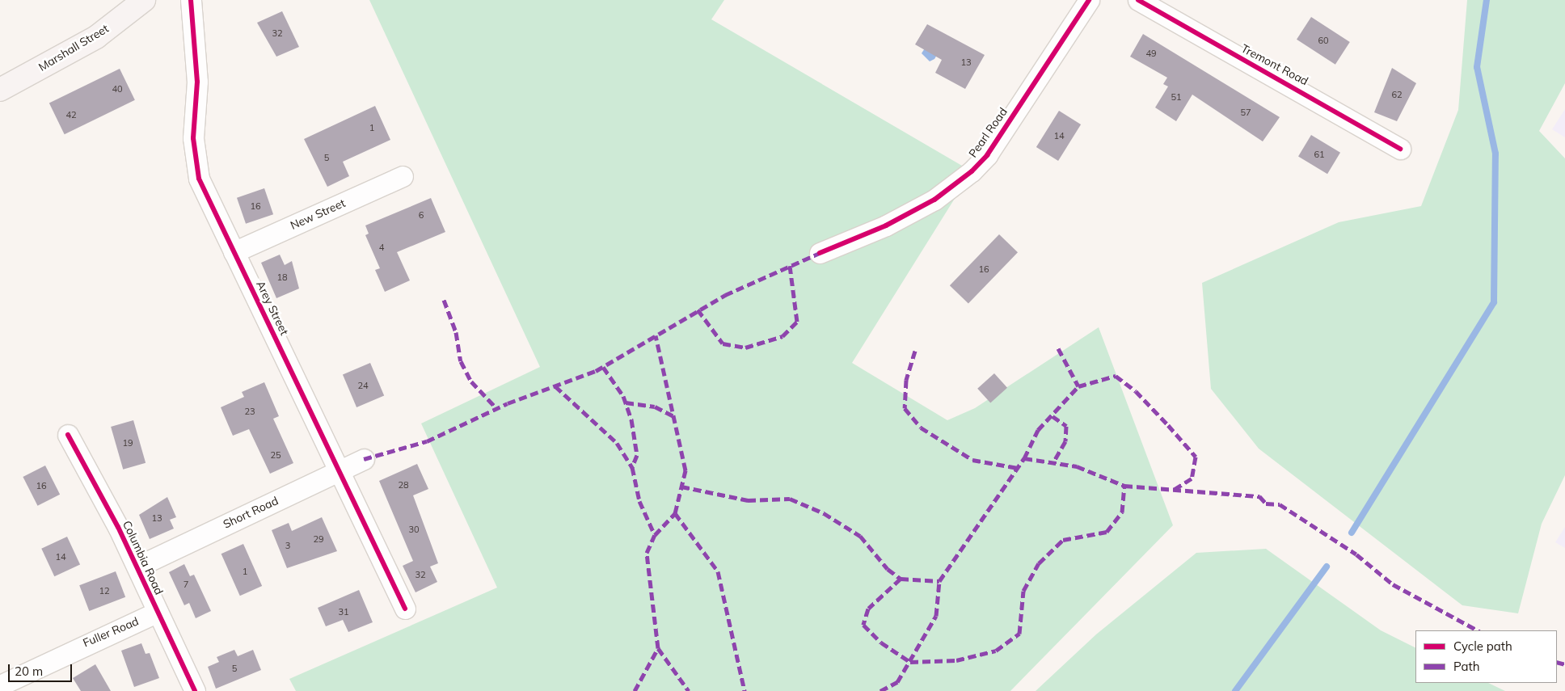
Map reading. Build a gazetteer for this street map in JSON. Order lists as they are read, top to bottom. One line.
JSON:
{"streets":{"street":["Marshall Street","Tremont Road","Pearl Road","New Street","Arey Street","Short Road","Columbia Road","Fuller Road"]},"crossings":[["New Street","Arey Street"],["Arey Street","Short Road"],["Short Road","Columbia Road"],["Columbia Road","Fuller Road"]],"house_numbers":["32","60","49","13","40","62","51","57","42","1","14","61","5","16","6","4","16","18","24","23","19","25","28","16","13","30","29","3","14","1","32","7","12","31","5"],"legend":["Cycle path","Path"],"scale_bar":"20 m"}
